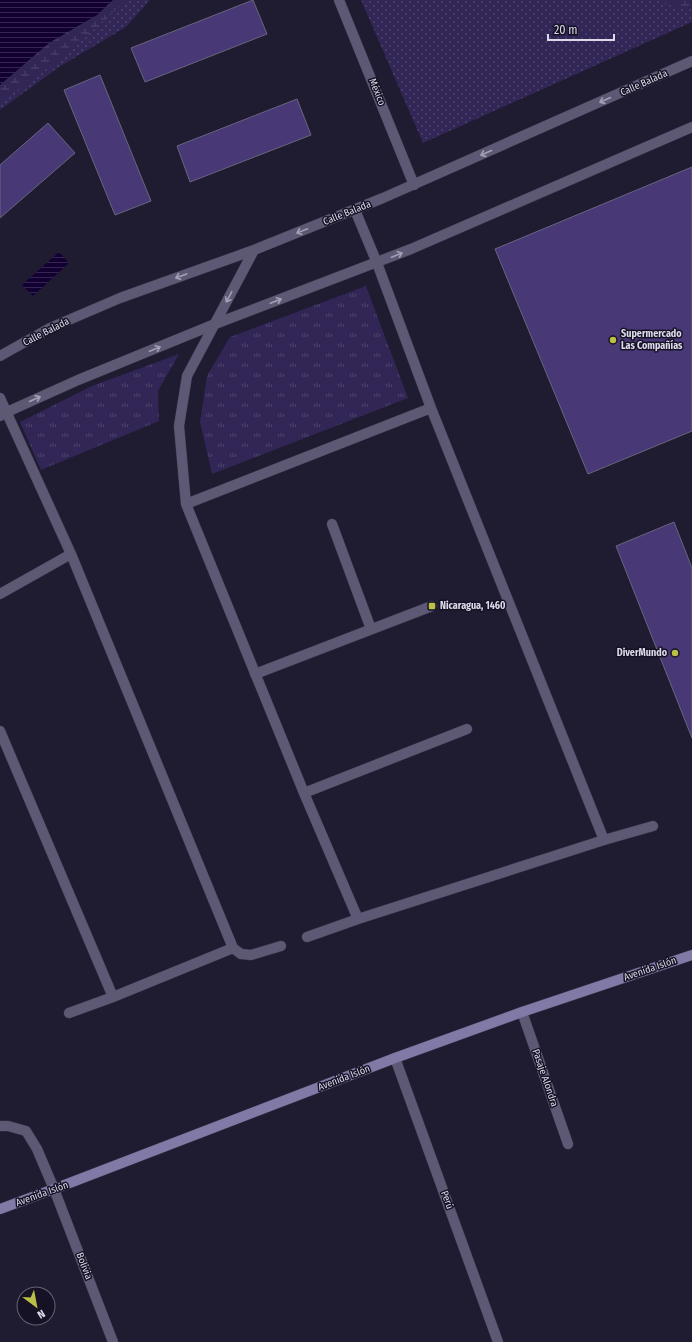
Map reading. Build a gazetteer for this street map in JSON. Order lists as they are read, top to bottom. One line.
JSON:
{"streets":{"main road":["Avenida Islón"],"street":["Calle Balada","México","Pasaje Alondra","Perú","Bolivia"]},"crossings":[["Calle Balada","México"],["Avenida Islón","Pasaje Alondra"],["Avenida Islón","Perú"],["Avenida Islón","Bolivia"]],"places":{"other":["Supermercado Las Compañías","DiverMundo"],"transit":["Nicaragua, 1460"]},"scale_bar":"20 m","north":"bottom right"}
